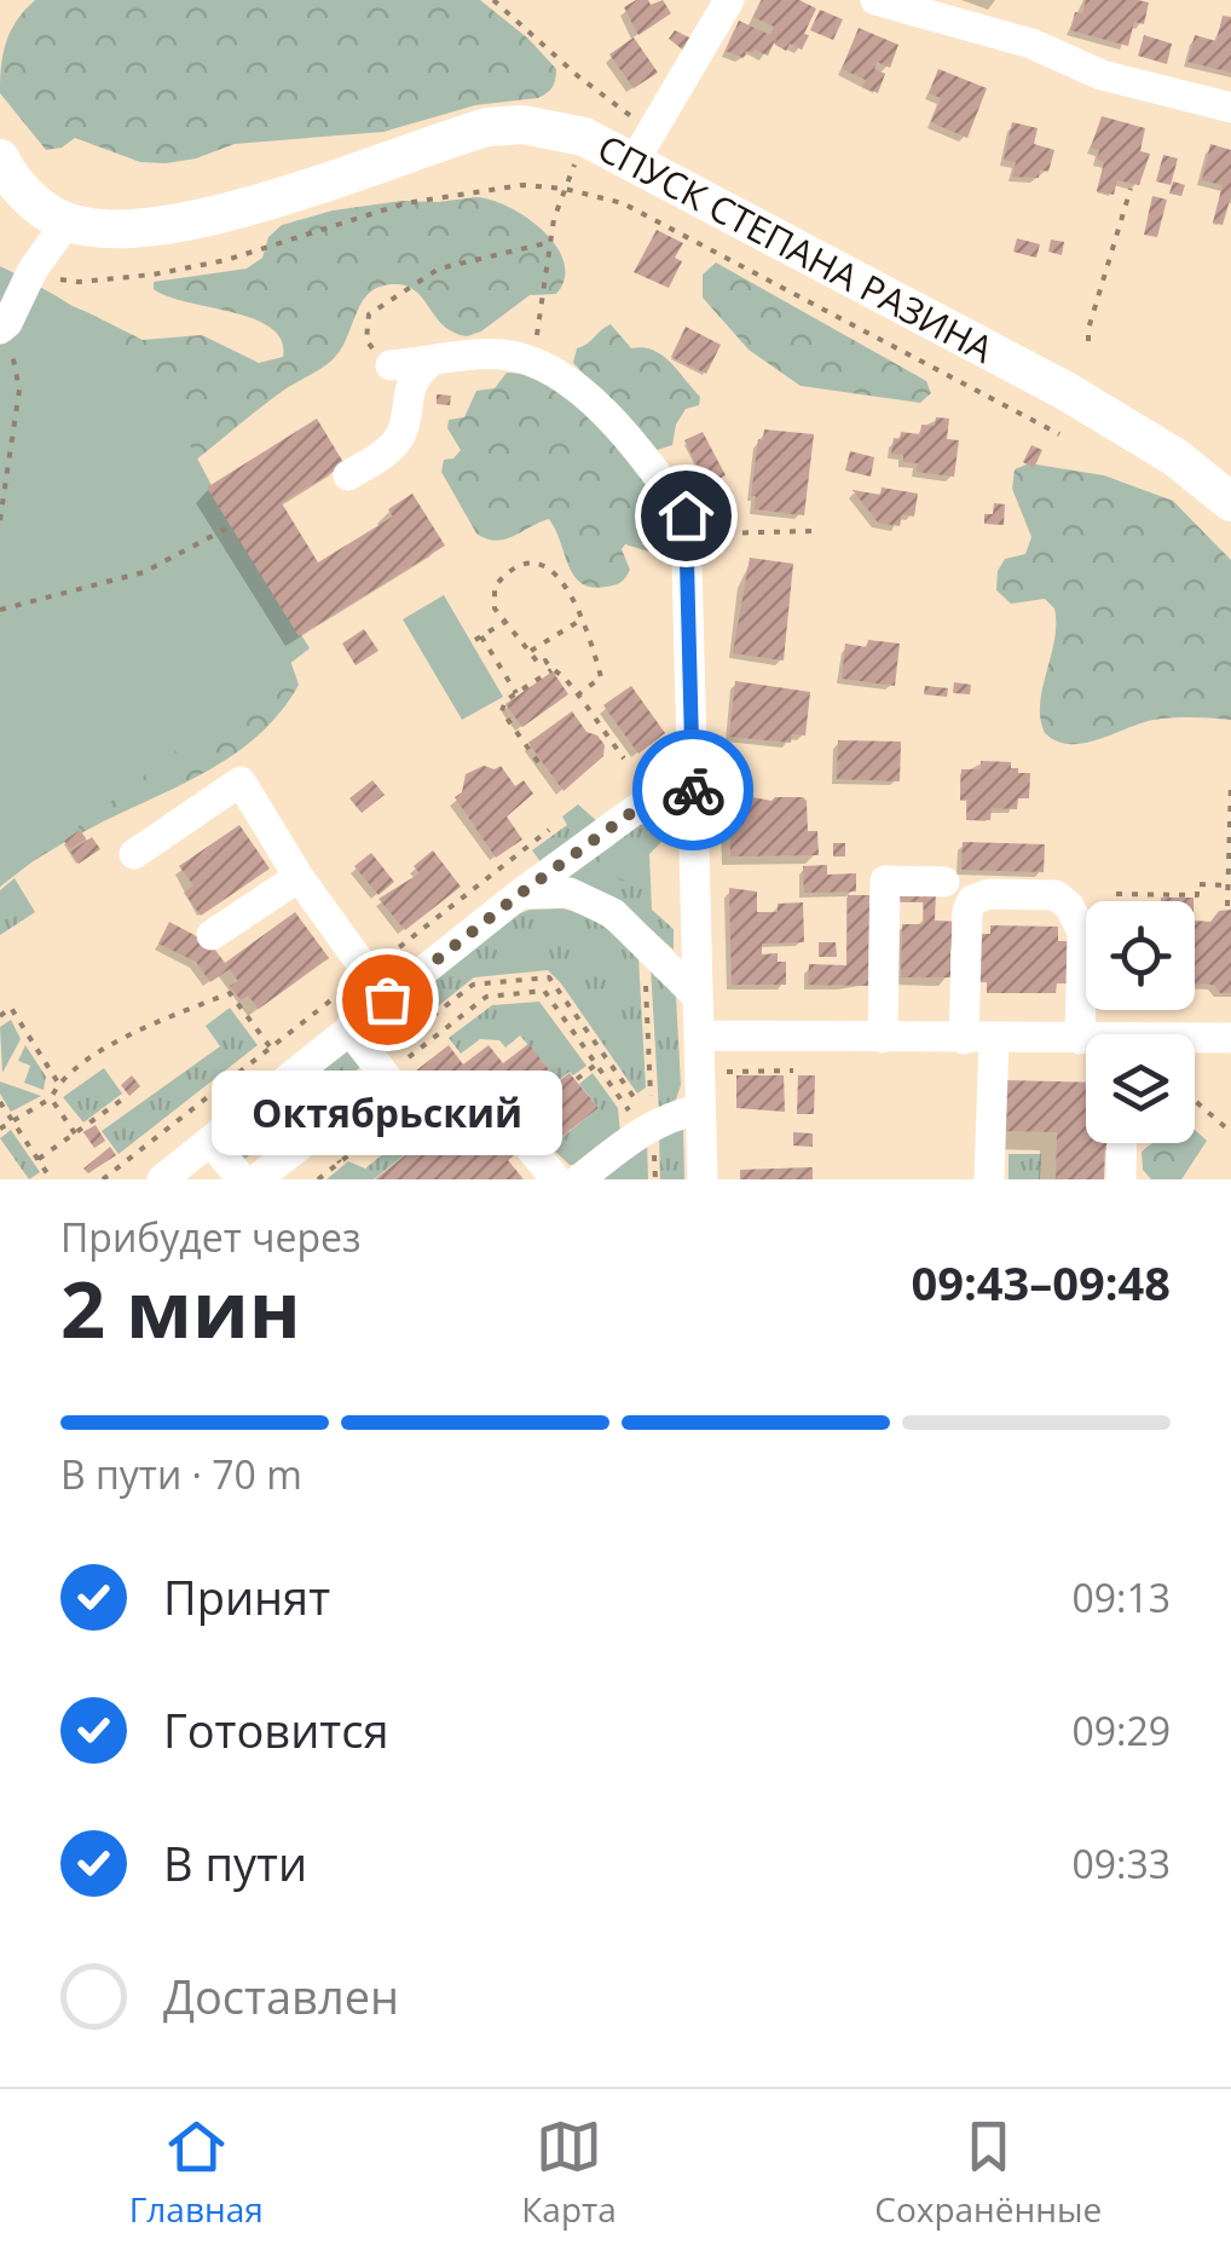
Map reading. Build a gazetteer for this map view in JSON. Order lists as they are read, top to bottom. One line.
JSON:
{"streets":{"main road":["СПУСК СТЕПАНА РАЗИНА"]},"places":["Октябрьский"],"page":{"bubble":"Октябрьский","heading":["2 мин","Прибудет через","09:43–09:48"],"bar":"В пути · 70 m","list":[["Принят","09:13"],["Готовится","09:29"],["В пути","09:33"],"Доставлен"],"tabs":["Главная","Карта","Сохранённые"]}}
